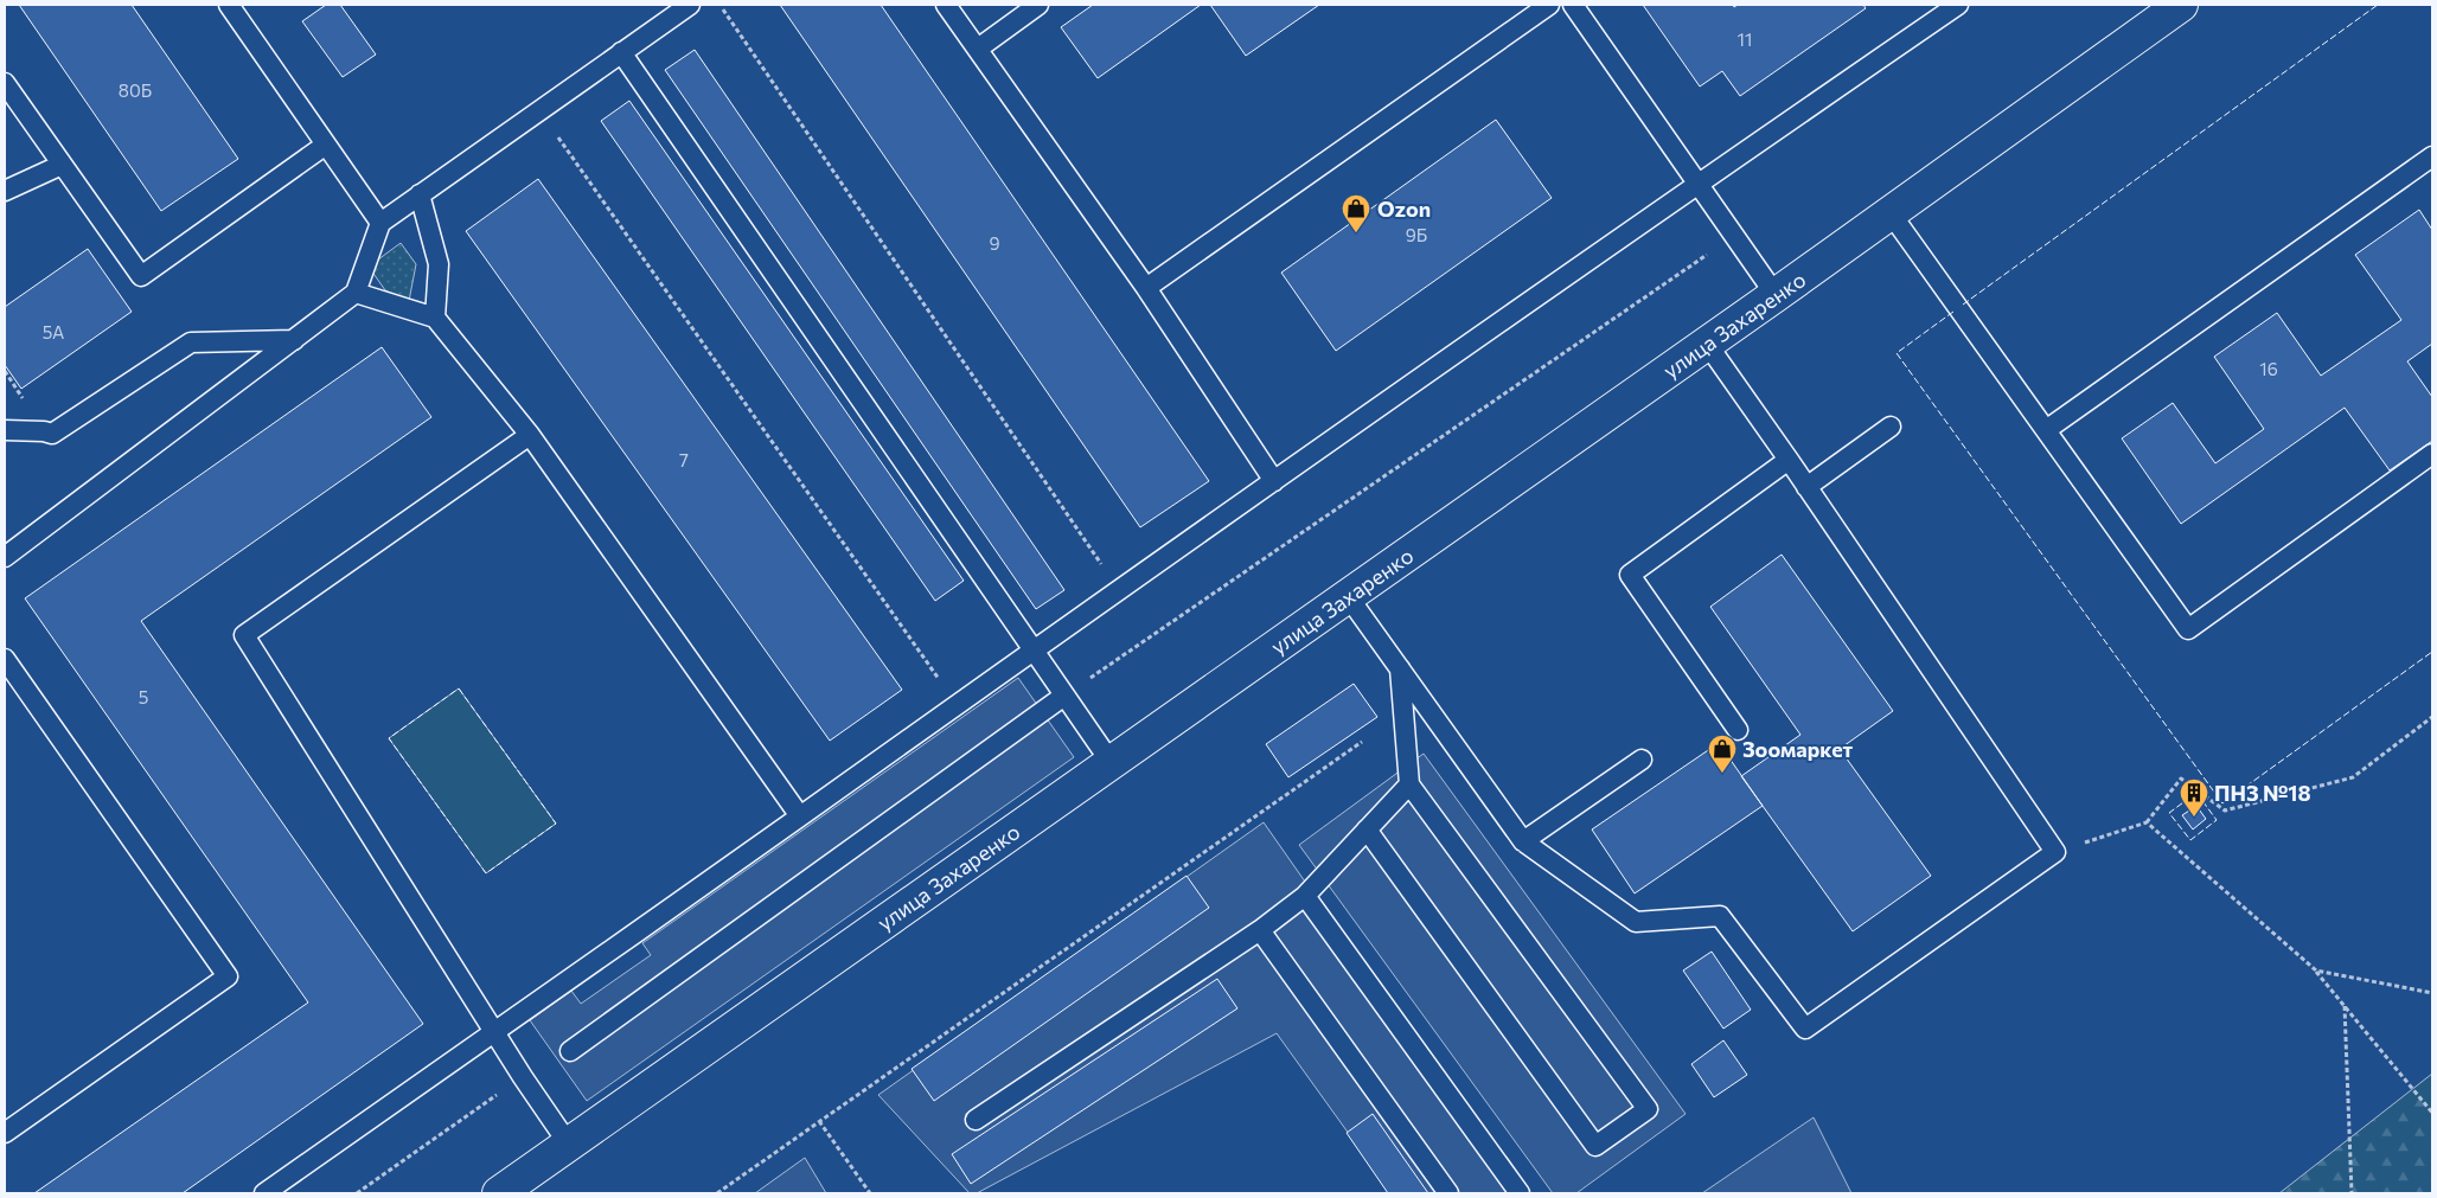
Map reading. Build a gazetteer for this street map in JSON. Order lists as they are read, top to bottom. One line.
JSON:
{"streets":{"street":["улица Захаренко"]},"places":{"shop":["Ozon","Зоомаркет"],"building":["ПНЗ №18"]},"house_numbers":["11","80Б","9Б","9","5А","16","7","5"]}
